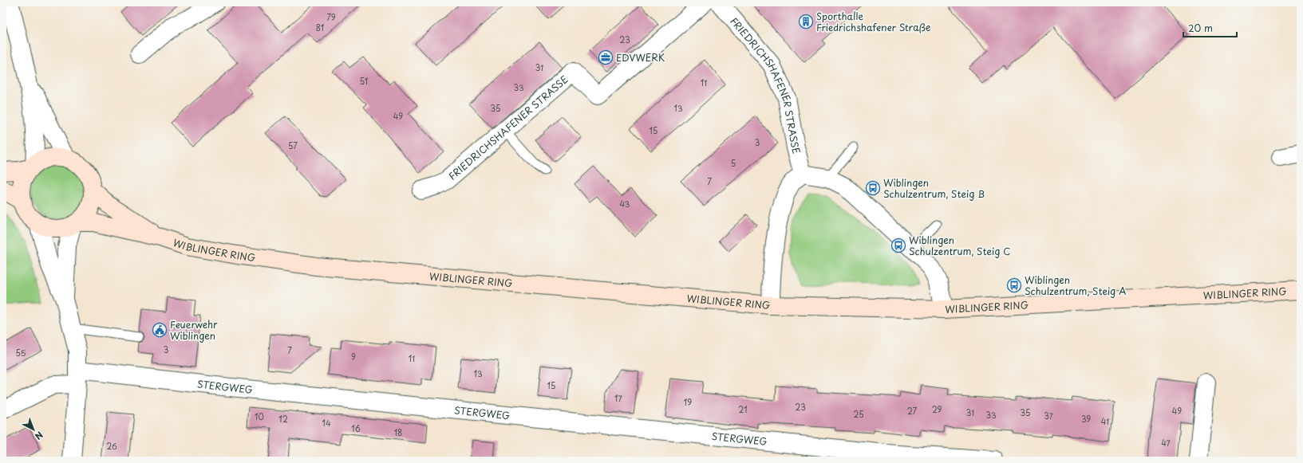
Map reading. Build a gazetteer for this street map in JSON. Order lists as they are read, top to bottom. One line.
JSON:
{"streets":{"main road":["WIBLINGER RING"],"street":["FRIEDRICHSHAFENER STRASSE","STERGWEG"]},"places":{"building":["Sporthalle Friedrichshafener Straße"],"office":["EDVWERK"],"bus stop":["Wiblingen Schulzentrum, Steig B","Wiblingen Schulzentrum, Steig C","Wiblingen Schulzentrum, Steig A"],"public building":["Feuerwehr Wiblingen"]},"house_numbers":["79","81","23","31","51","11","33","35","13","49","15","3","57","5","7","43","3","7","55","9","11","13","15","17","19","23","21","29","27","49","31","35","25","33","37","10","12","39","41","14","16","18","47","26"],"scale_bar":"20 m","north":"bottom right"}
